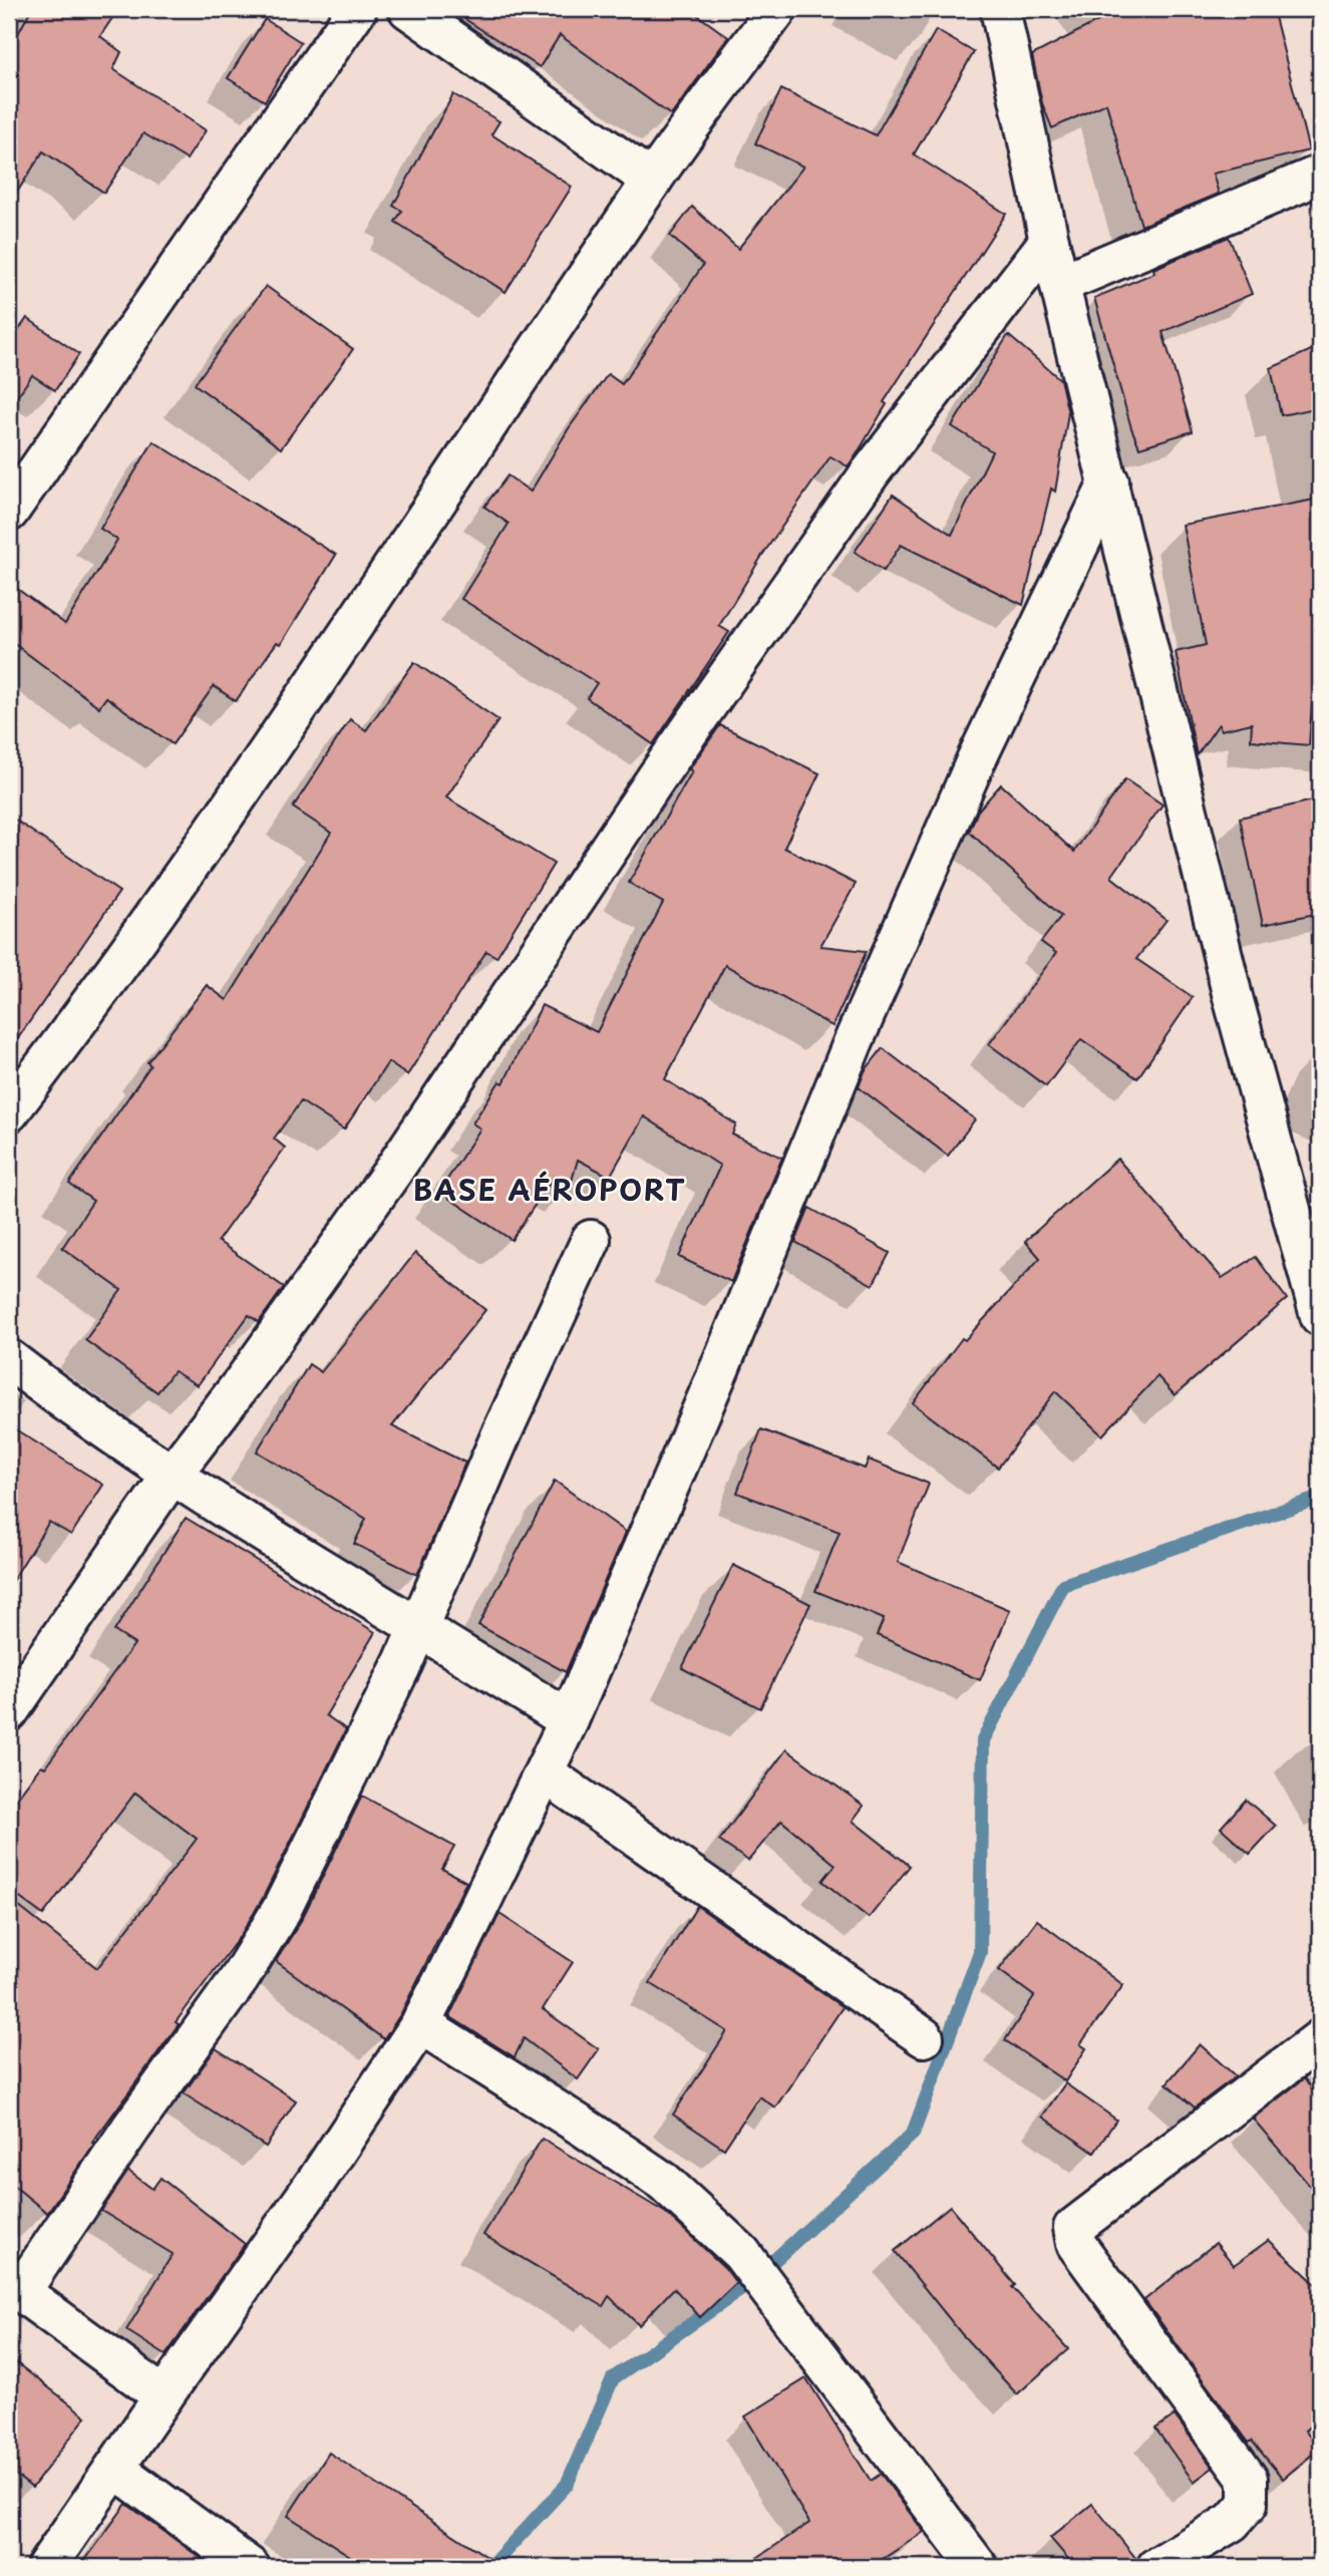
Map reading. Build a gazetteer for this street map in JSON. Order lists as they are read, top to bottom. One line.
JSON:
{"districts":["BASE AÉROPORT"]}
